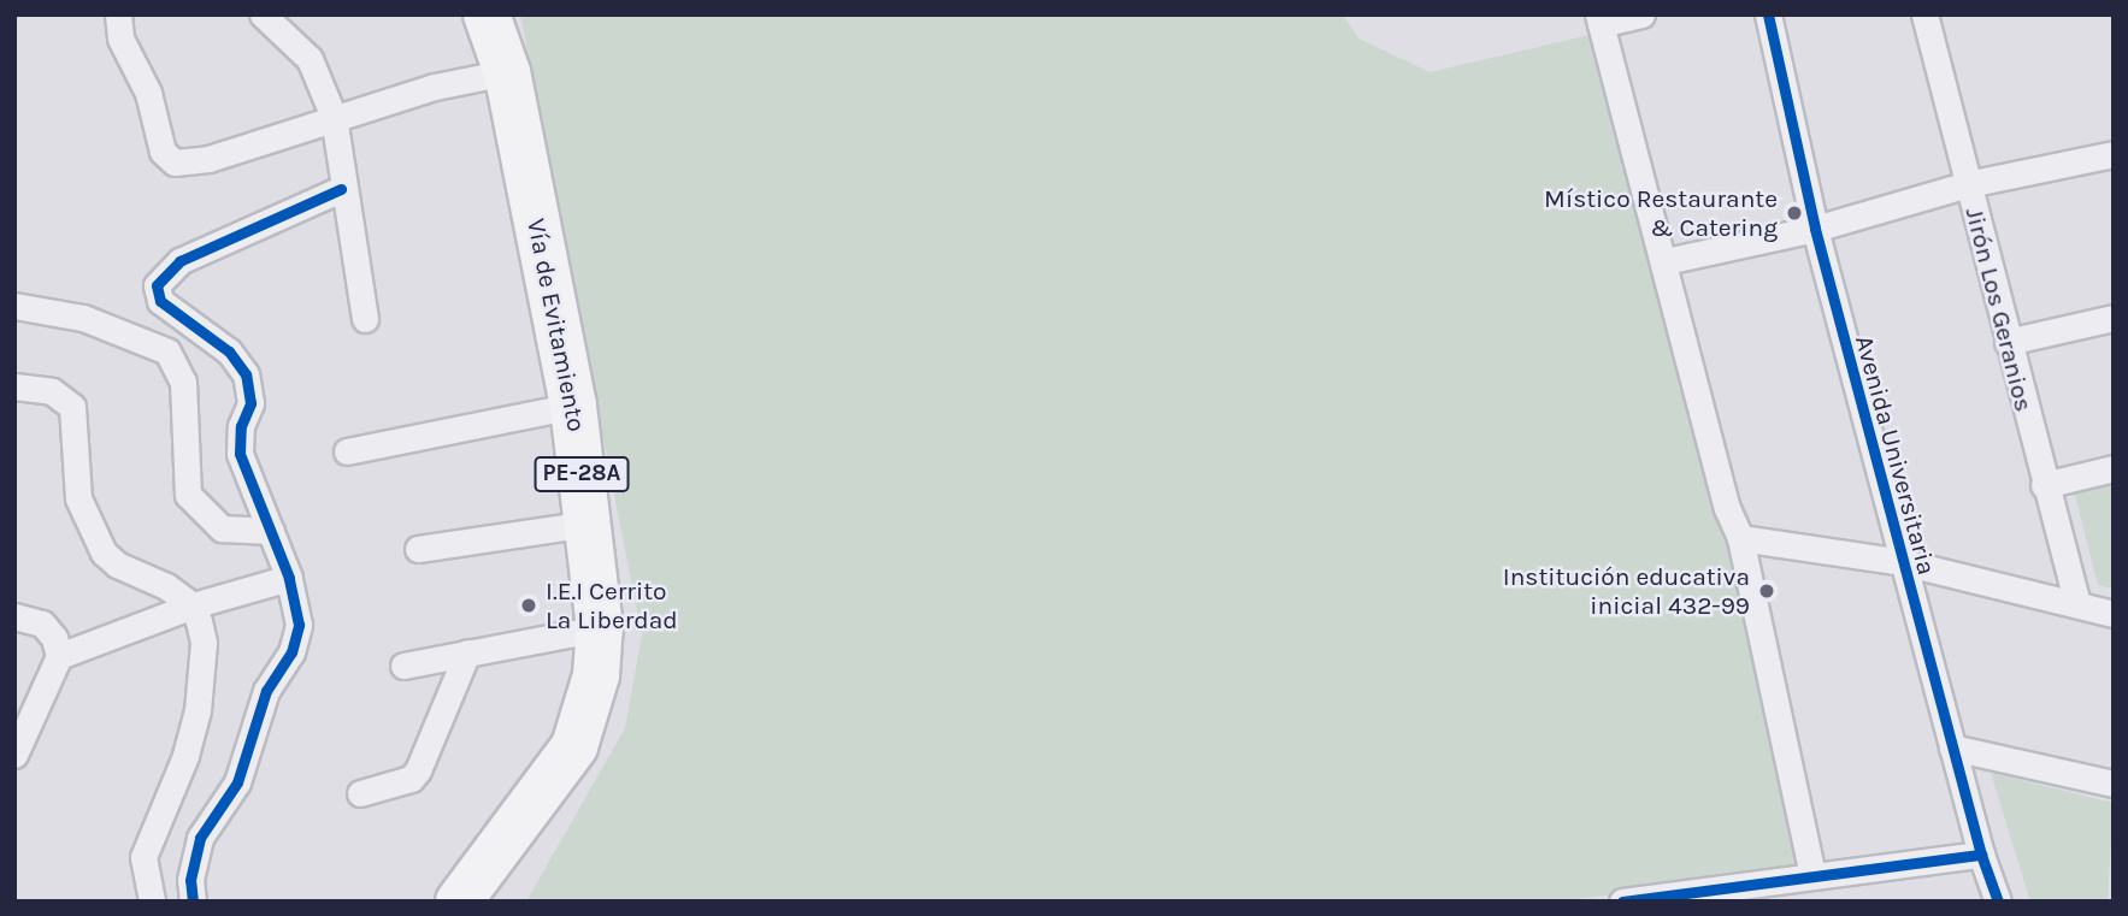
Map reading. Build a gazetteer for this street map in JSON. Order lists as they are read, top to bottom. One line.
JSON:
{"streets":{"highway":["Vía de Evitamiento","PE-28A"],"street":["Jirón Los Geranios","Avenida Universitaria"]},"places":["Místico Restaurante & Catering","Institución educativa inicial 432-99","I.E.I Cerrito La Liberdad"]}
